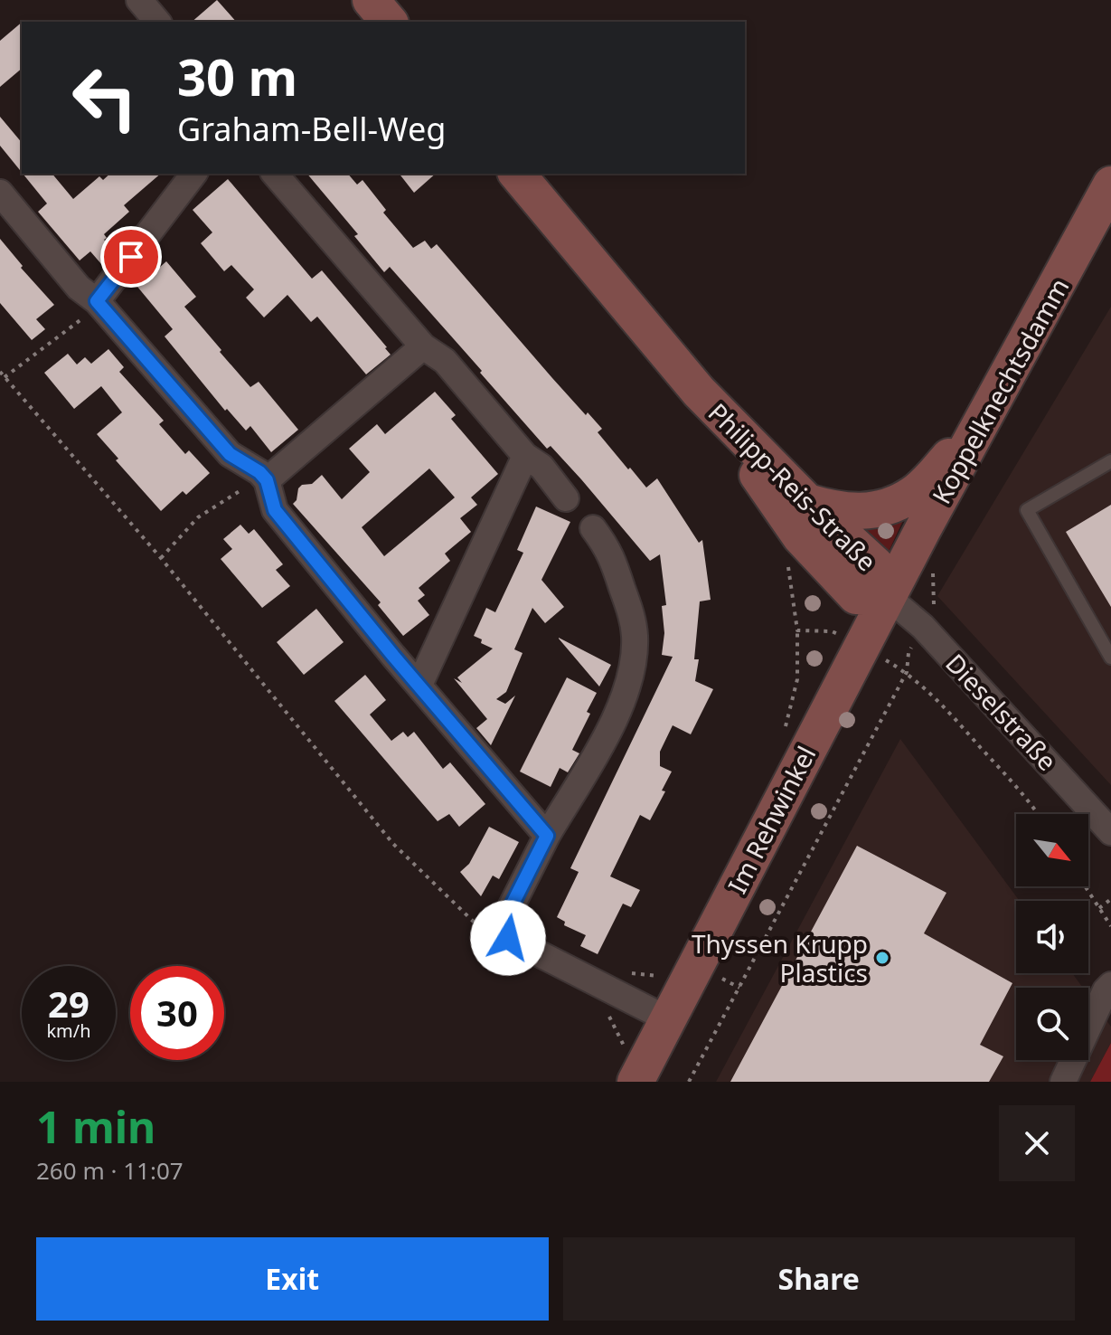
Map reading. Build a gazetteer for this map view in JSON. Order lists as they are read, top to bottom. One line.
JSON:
{"streets":{"street":["Koppelknechtsdamm","Philipp-Reis-Straße","Dieselstraße","Im Rehwinkel"]},"crossings":[["Koppelknechtsdamm","Philipp-Reis-Straße"],["Koppelknechtsdamm","Dieselstraße"],["Koppelknechtsdamm","Im Rehwinkel"],["Philipp-Reis-Straße","Dieselstraße"],["Philipp-Reis-Straße","Im Rehwinkel"],["Dieselstraße","Im Rehwinkel"]],"places":["Thyssen Krupp Plastics"],"north":"bottom right","page":{"turn":["30 m","Graham-Bell-Weg"],"speed":"29 km/h","limit":"30","heading":["1 min","260 m · 11:07"],"buttons":["Exit","Share"]}}
